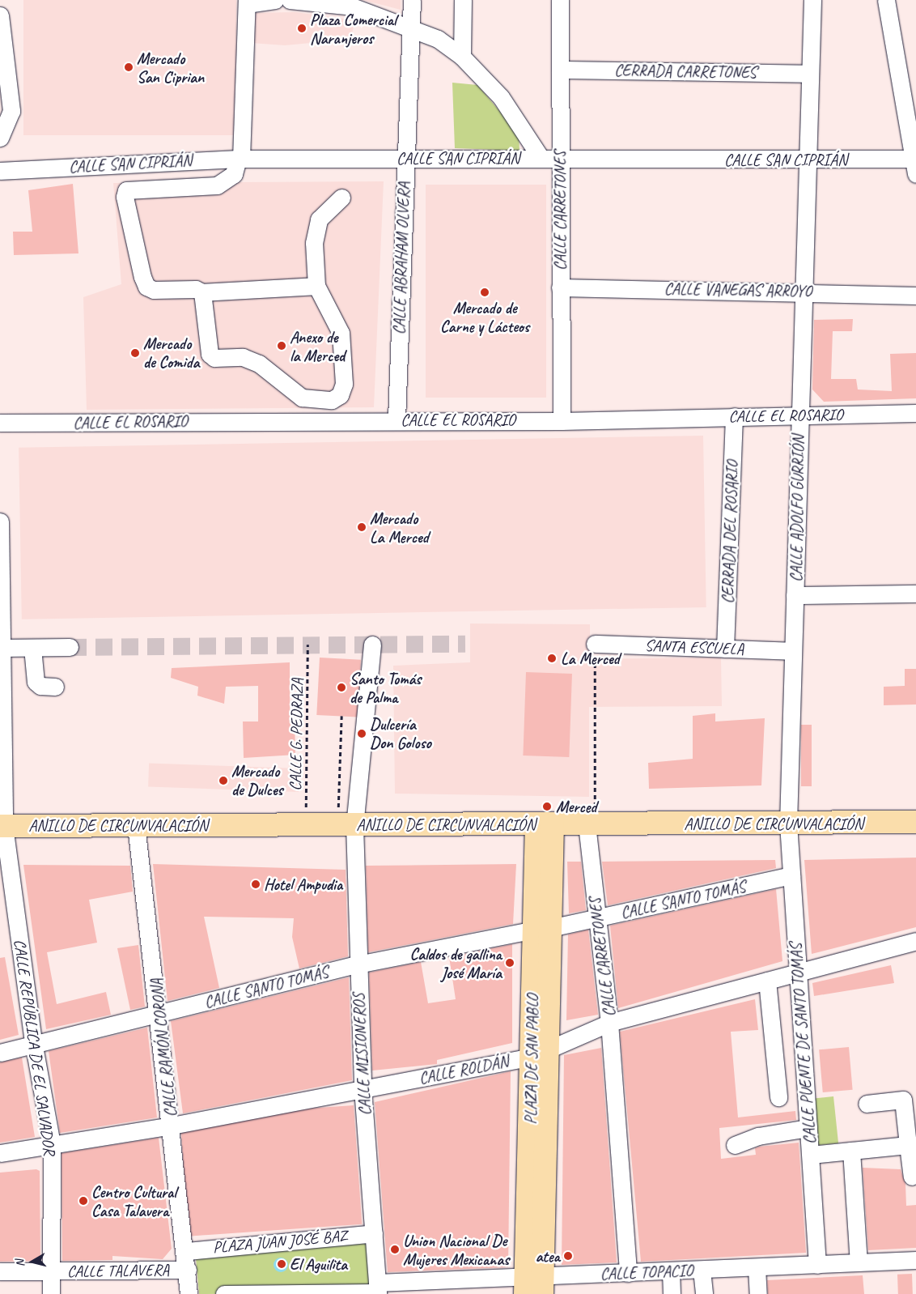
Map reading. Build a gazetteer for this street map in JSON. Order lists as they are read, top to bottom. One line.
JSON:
{"streets":{"main road":["ANILLO DE CIRCUNVALACIÓN","PLAZA DE SAN PABLO"],"street":["CERRADA CARRETONES","CALLE SAN CIPRIÁN","CALLE CARRETONES","CALLE ABRAHAM OLVERA","CALLE VANEGAS ARROYO","CALLE EL ROSARIO","CALLE ADOLFO GURRIÓN","CERRADA DEL ROSARIO","SANTA ESCUELA","CALLE SANTO TOMÁS","CALLE PUENTE DE SANTO TOMÁS","CALLE REPÚBLICA DE EL SALVADOR","CALLE RAMÓN CORONA","CALLE MISIONEROS","CALLE ROLDÁN","PLAZA JUAN JOSÉ BAZ","CALLE TALAVERA","CALLE TOPACIO"],"path":["CALLE G. PEDRAZA"]},"crossings":[["CERRADA CARRETONES","CALLE CARRETONES"],["CERRADA CARRETONES","CALLE ADOLFO GURRIÓN"],["CALLE SAN CIPRIÁN","CALLE CARRETONES"],["CALLE SAN CIPRIÁN","CALLE ABRAHAM OLVERA"],["CALLE SAN CIPRIÁN","CALLE ADOLFO GURRIÓN"],["CALLE CARRETONES","CALLE VANEGAS ARROYO"],["CALLE CARRETONES","CALLE EL ROSARIO"],["CALLE CARRETONES","ANILLO DE CIRCUNVALACIÓN"],["CALLE CARRETONES","CALLE SANTO TOMÁS"],["CALLE CARRETONES","CALLE ROLDÁN"],["CALLE CARRETONES","CALLE TOPACIO"],["CALLE ABRAHAM OLVERA","CALLE EL ROSARIO"],["CALLE VANEGAS ARROYO","CALLE ADOLFO GURRIÓN"],["CALLE EL ROSARIO","CALLE ADOLFO GURRIÓN"],["CALLE EL ROSARIO","CERRADA DEL ROSARIO"],["CALLE ADOLFO GURRIÓN","SANTA ESCUELA"],["CALLE ADOLFO GURRIÓN","ANILLO DE CIRCUNVALACIÓN"],["CALLE ADOLFO GURRIÓN","CALLE PUENTE DE SANTO TOMÁS"],["CERRADA DEL ROSARIO","SANTA ESCUELA"],["CALLE G. PEDRAZA","ANILLO DE CIRCUNVALACIÓN"],["ANILLO DE CIRCUNVALACIÓN","CALLE PUENTE DE SANTO TOMÁS"],["ANILLO DE CIRCUNVALACIÓN","CALLE REPÚBLICA DE EL SALVADOR"],["ANILLO DE CIRCUNVALACIÓN","CALLE RAMÓN CORONA"],["ANILLO DE CIRCUNVALACIÓN","CALLE MISIONEROS"],["ANILLO DE CIRCUNVALACIÓN","PLAZA DE SAN PABLO"],["CALLE SANTO TOMÁS","CALLE PUENTE DE SANTO TOMÁS"],["CALLE SANTO TOMÁS","CALLE REPÚBLICA DE EL SALVADOR"],["CALLE SANTO TOMÁS","CALLE RAMÓN CORONA"],["CALLE SANTO TOMÁS","CALLE MISIONEROS"],["CALLE SANTO TOMÁS","PLAZA DE SAN PABLO"],["CALLE PUENTE DE SANTO TOMÁS","CALLE ROLDÁN"],["CALLE PUENTE DE SANTO TOMÁS","CALLE TOPACIO"],["CALLE REPÚBLICA DE EL SALVADOR","CALLE ROLDÁN"],["CALLE REPÚBLICA DE EL SALVADOR","CALLE TALAVERA"],["CALLE RAMÓN CORONA","CALLE ROLDÁN"],["CALLE RAMÓN CORONA","PLAZA JUAN JOSÉ BAZ"],["CALLE RAMÓN CORONA","CALLE TALAVERA"],["CALLE MISIONEROS","CALLE ROLDÁN"],["CALLE MISIONEROS","PLAZA JUAN JOSÉ BAZ"],["CALLE MISIONEROS","CALLE TOPACIO"],["PLAZA DE SAN PABLO","CALLE ROLDÁN"],["PLAZA DE SAN PABLO","CALLE TOPACIO"]],"places":["Plaza Comercial Naranjeros","Mercado San Ciprian","Mercado de Carne y Lácteos","Anexo de la Merced","Mercado de Comida","Mercado La Merced","La Merced","Santo Tomás de Palma","Dulcería Don Goloso","Mercado de Dulces","Merced","Hotel Ampudia","Caldos de gallina José María","Centro Cultural Casa Talavera","Union Nacional De Mujeres Mexicanas","atea","El Aguilita"],"north":"left"}
